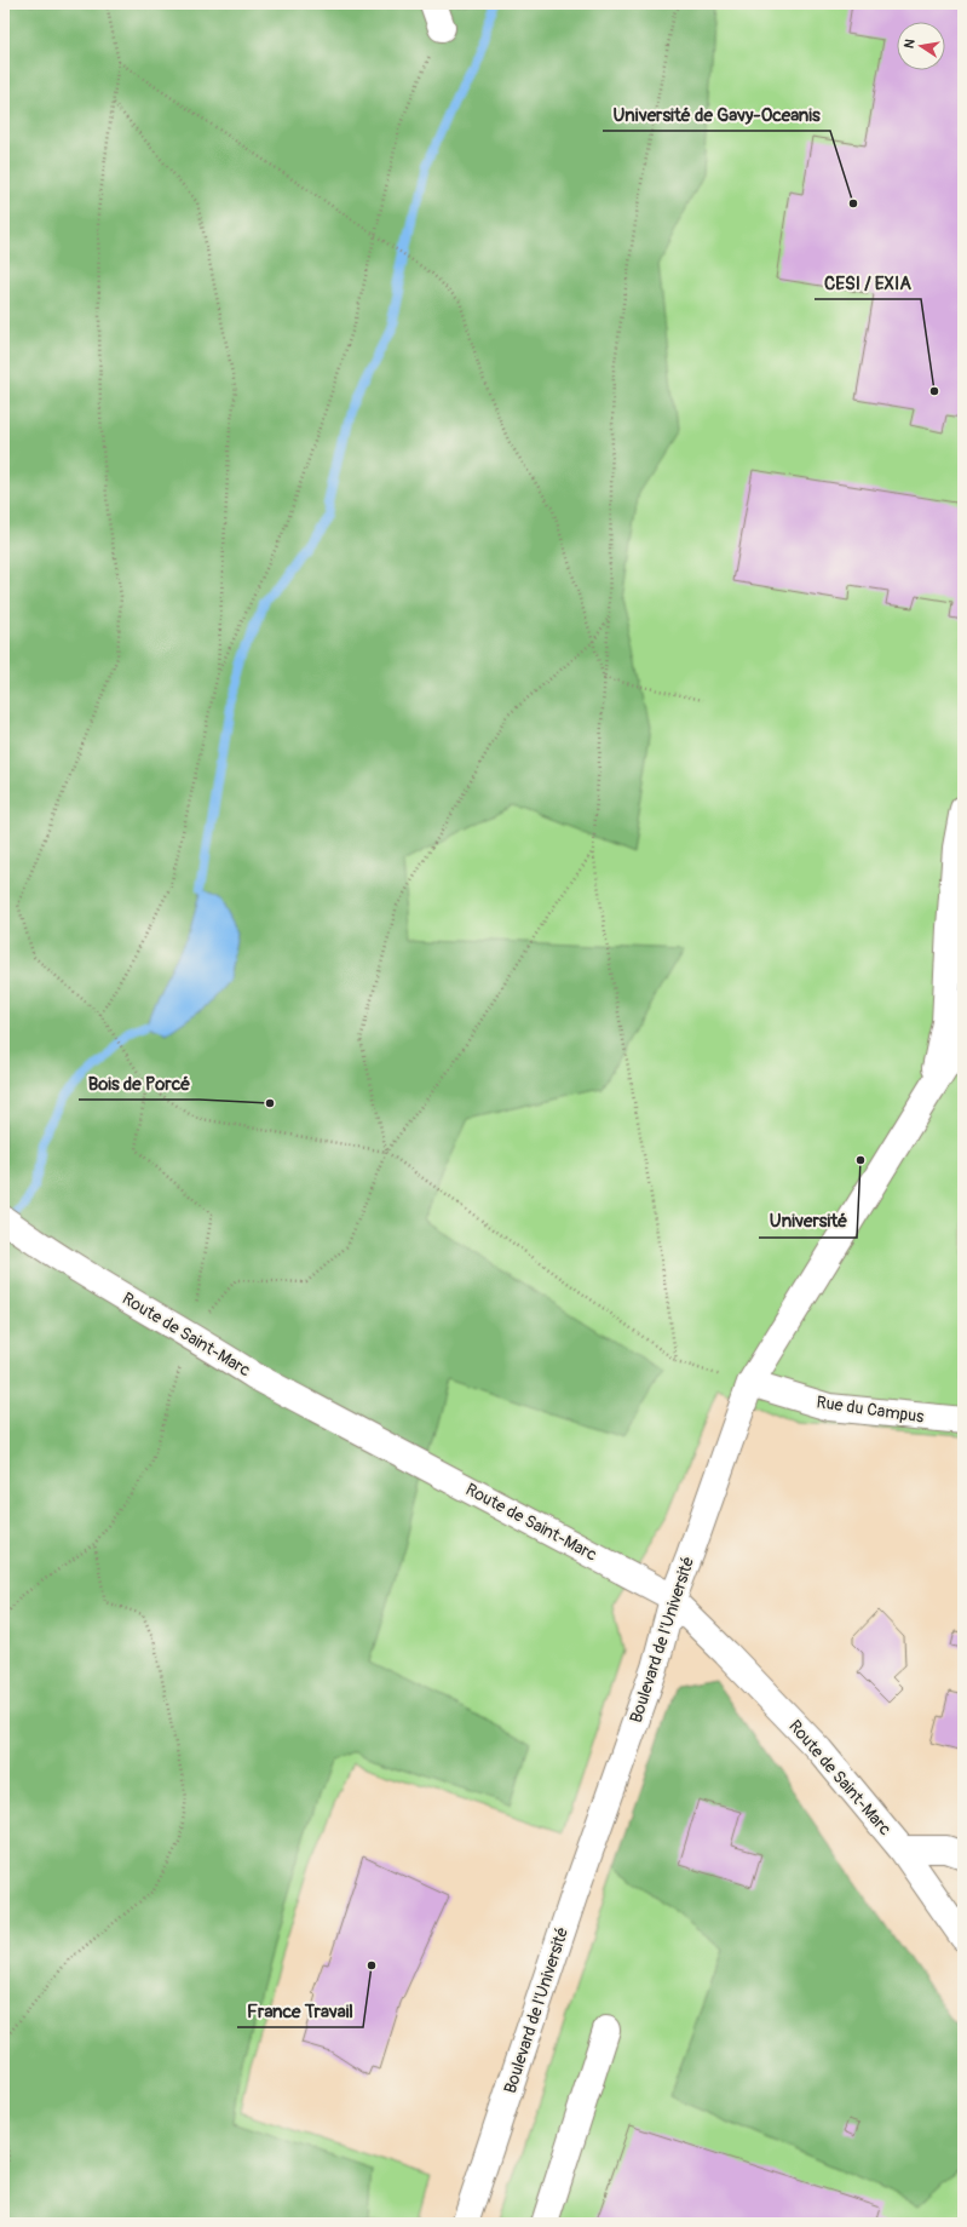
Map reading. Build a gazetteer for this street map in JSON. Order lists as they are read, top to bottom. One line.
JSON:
{"streets":{"street":["Route de Saint-Marc","Rue du Campus","Boulevard de l'Université"]},"crossings":[["Route de Saint-Marc","Boulevard de l'Université"],["Rue du Campus","Boulevard de l'Université"]],"places":["Université de Gavy-Oceanis","CESI / EXIA","Bois de Porcé","Université","France Travail"],"north":"left"}
